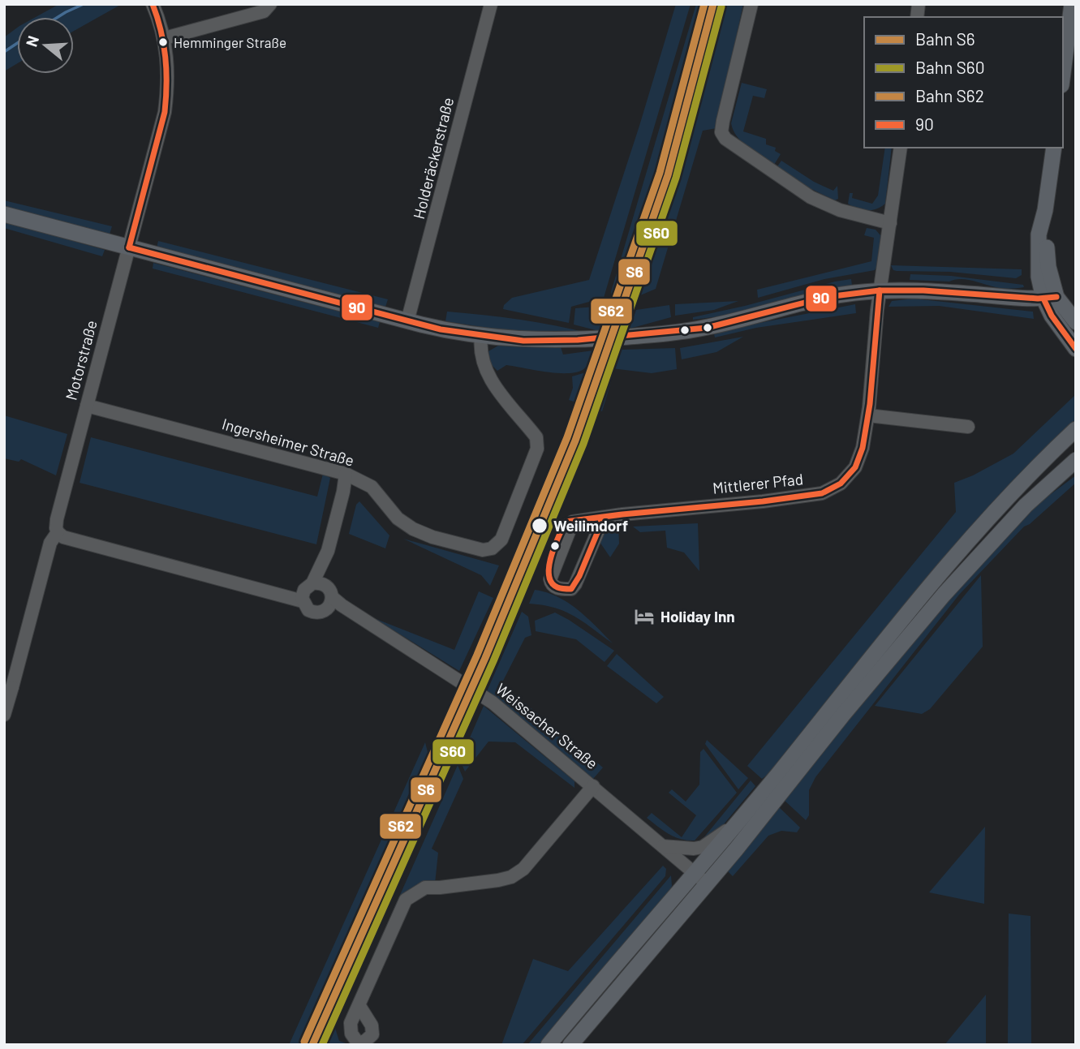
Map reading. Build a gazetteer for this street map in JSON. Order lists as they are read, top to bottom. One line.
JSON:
{"streets":{"street":["Holderäckerstraße","Motorstraße","Ingersheimer Straße","Mittlerer Pfad","Weissacher Straße"]},"crossings":[["Motorstraße","Ingersheimer Straße"]],"places":{"other":["Hemminger Straße","Weilimdorf"],"hotel":["Holiday Inn"]},"lines":["rail line S6","rail line S62","transit line 90","rail line S60"],"legend":["Bahn S6","Bahn S60","Bahn S62","90"],"north":"left"}
